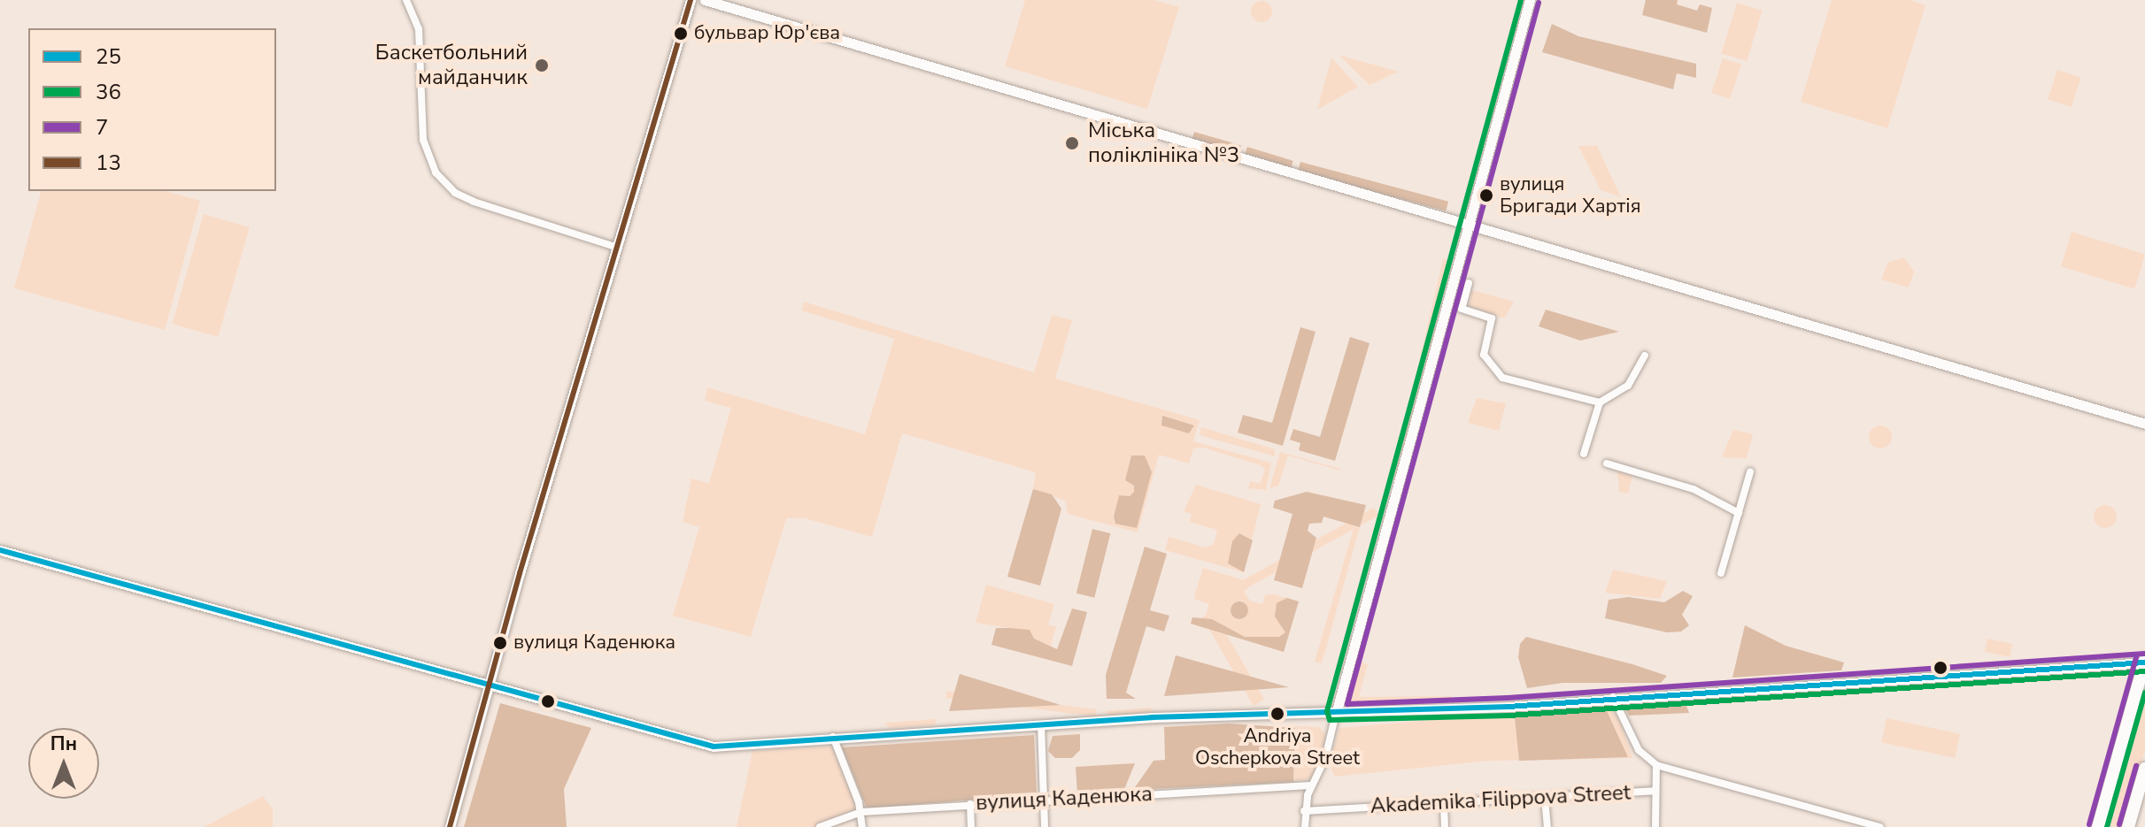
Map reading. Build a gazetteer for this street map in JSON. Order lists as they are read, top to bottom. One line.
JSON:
{"streets":{"street":["вулиця Каденюка","Akademika Filippova Street"]},"places":["бульвар Юр'єва","Баскетбольний майданчик","Міська поліклініка №3","вулиця Бригади Хартія","вулиця Каденюка","Andriya Oschepkova Street"],"lines":["transit line 36","transit line 13","transit line 7","transit line 25"],"legend":["25","36","7","13"],"north":"top"}
